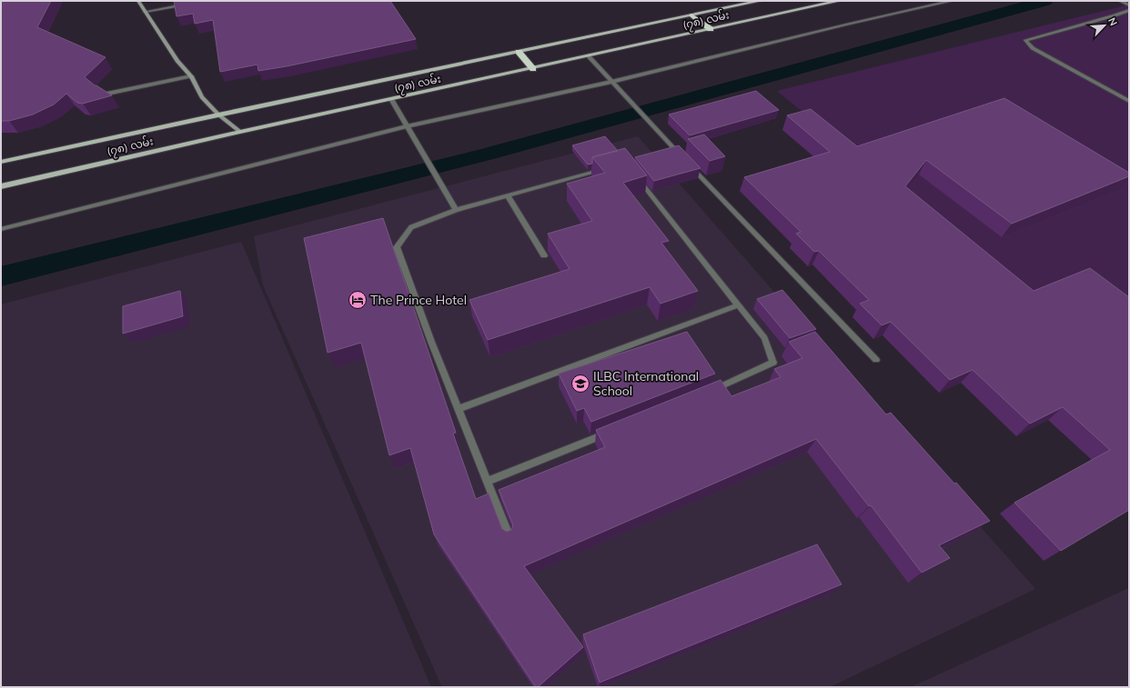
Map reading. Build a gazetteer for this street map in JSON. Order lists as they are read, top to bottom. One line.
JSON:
{"streets":{"main road":["(၇၈) လမ်း"]},"places":{"hotel":["The Prince Hotel"],"school or university":["ILBC International School"]},"north":"top right"}
